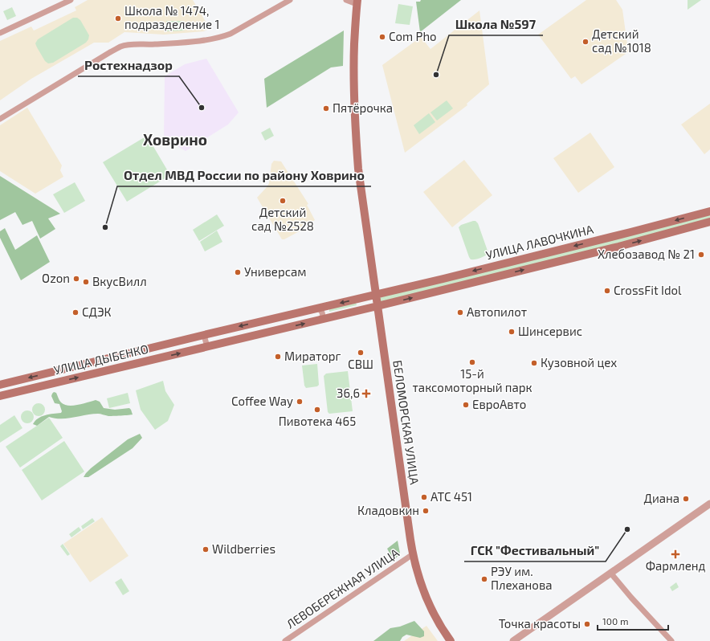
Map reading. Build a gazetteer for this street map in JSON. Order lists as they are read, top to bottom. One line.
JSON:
{"streets":{"main road":["УЛИЦА ЛАВОЧКИНА","УЛИЦА ДЫБЕНКО","БЕЛОМОРСКАЯ УЛИЦА"],"street":["ЛЕВОБЕРЕЖНАЯ УЛИЦА"]},"crossings":[["УЛИЦА ЛАВОЧКИНА","УЛИЦА ДЫБЕНКО"],["УЛИЦА ЛАВОЧКИНА","БЕЛОМОРСКАЯ УЛИЦА"],["УЛИЦА ДЫБЕНКО","БЕЛОМОРСКАЯ УЛИЦА"],["БЕЛОМОРСКАЯ УЛИЦА","ЛЕВОБЕРЕЖНАЯ УЛИЦА"]],"districts":["Ховрино"],"places":{"other":["Школа № 1474, подразделение 1","Com Pho","Детский сад №1018","Школа №597","Ростехнадзор","Пятёрочка","Детский сад №2528","Отдел МВД России по району Ховрино","Хлебозавод № 21","Универсам","Ozon","ВкусВилл","CrossFit Idol","СДЭК","Автопилот","Шинсервис","СВШ","Мираторг","15-й таксомоторный парк","Кузовной цех","Coffee Way","ЕвроАвто","Пивотека 465","АТС 451","Диана","Кладовкин","ГСК \"Фестивальный\"","Wildberries","РЭУ им. Плеханова","Точка красоты"],"health":["36,6","Фармленд"]},"scale_bar":"100 m"}
